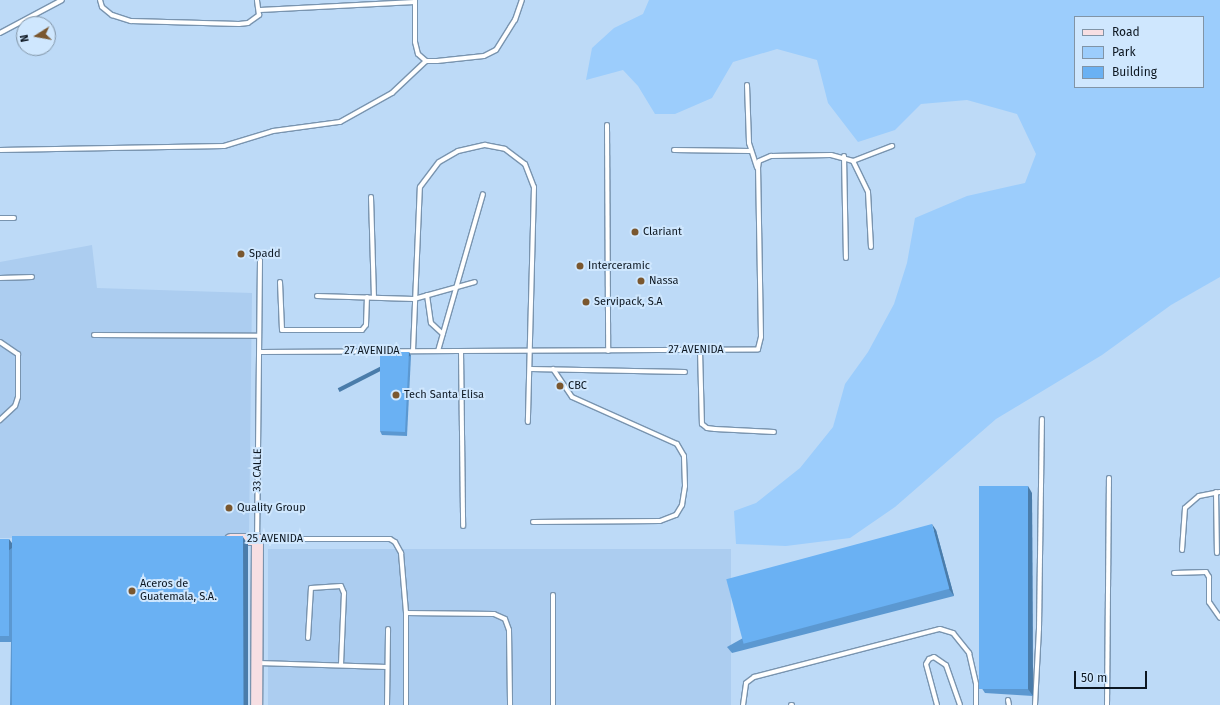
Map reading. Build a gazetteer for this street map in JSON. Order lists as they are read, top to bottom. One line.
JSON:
{"streets":{"street":["33 CALLE","25 AVENIDA"],"lane":["27 AVENIDA"]},"crossings":[["27 AVENIDA","33 CALLE"],["33 CALLE","25 AVENIDA"]],"places":["Clariant","Spadd","Interceramic","Nassa","Servipack, S.A","CBC","Tech Santa Elisa","Quality Group","Aceros de Guatemala, S.A."],"legend":["Road","Park","Building"],"scale_bar":"50 m","north":"left"}
